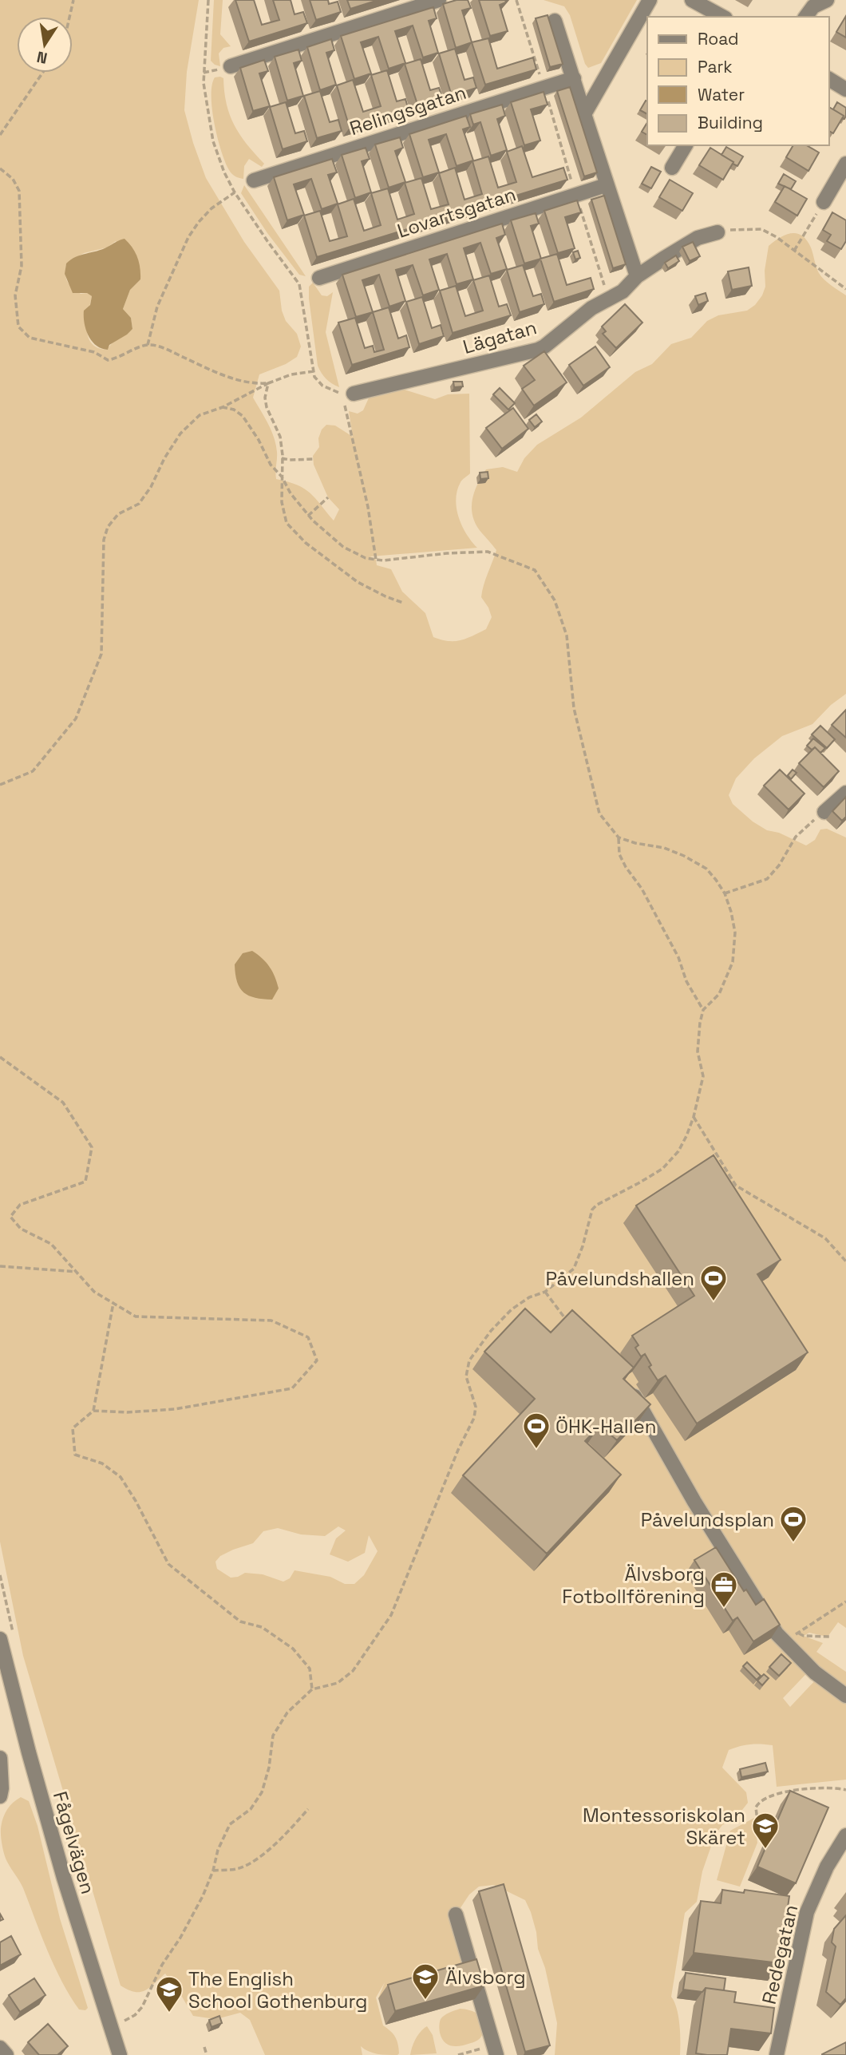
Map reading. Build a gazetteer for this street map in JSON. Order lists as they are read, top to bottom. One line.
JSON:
{"streets":{"street":["Relingsgatan","Lovartsgatan","Lägatan","Fågelvägen","Redegatan"]},"places":{"sports":["Påvelundshallen","ÖHK-Hallen","Påvelundsplan"],"office":["Älvsborg Fotbollförening"],"school or university":["Montessoriskolan Skäret","Älvsborg","The English School Gothenburg"]},"legend":["Road","Park","Water","Building"],"north":"bottom"}
